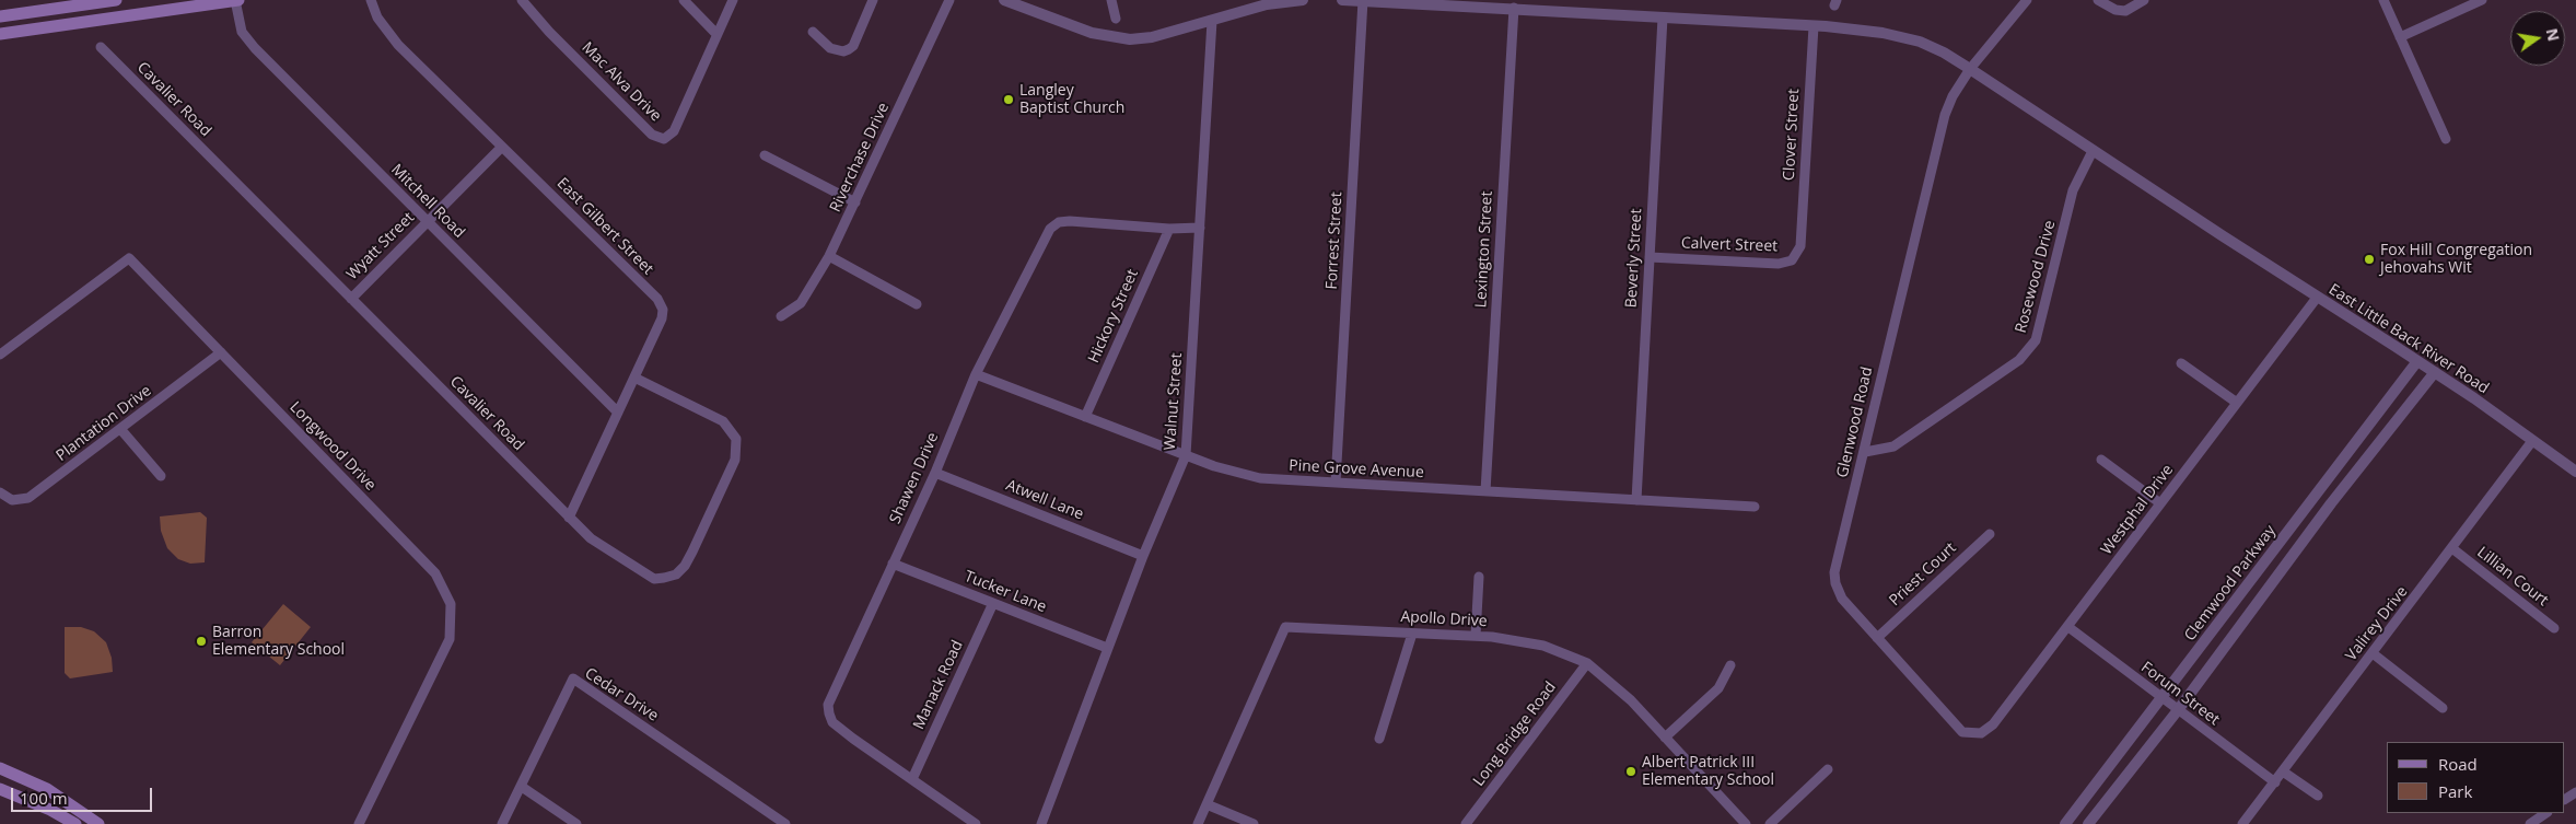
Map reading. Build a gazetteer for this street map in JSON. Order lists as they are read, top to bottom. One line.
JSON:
{"streets":{"street":["Mac Alva Drive","Cavalier Road","Clover Street","Riverchase Drive","Mitchell Road","East Gilbert Street","Forrest Street","Calvert Street","Wyatt Street","Lexington Street","Beverly Street","Rosewood Drive","Hickory Street","East Little Back River Road","Walnut Street","Glenwood Road","Plantation Drive","Longwood Drive","Pine Grove Avenue","Shawen Drive","Atwell Lane","Westphal Drive","Priest Court","Lillian Court","Clemwood Parkway","Tucker Lane","Apollo Drive","Valirey Drive","Manack Road","Forum Street","Cedar Drive","Long Bridge Road"]},"crossings":[["Cavalier Road","East Gilbert Street"],["Cavalier Road","Wyatt Street"],["Clover Street","Calvert Street"],["Mitchell Road","East Gilbert Street"],["Mitchell Road","Wyatt Street"],["East Gilbert Street","Wyatt Street"],["Forrest Street","Pine Grove Avenue"],["Calvert Street","Beverly Street"],["Lexington Street","Pine Grove Avenue"],["Beverly Street","Pine Grove Avenue"],["Rosewood Drive","East Little Back River Road"],["Rosewood Drive","Glenwood Road"],["Hickory Street","Pine Grove Avenue"],["Hickory Street","Shawen Drive"],["East Little Back River Road","Westphal Drive"],["East Little Back River Road","Clemwood Parkway"],["East Little Back River Road","Valirey Drive"],["Walnut Street","Pine Grove Avenue"],["Walnut Street","Shawen Drive"],["Walnut Street","Atwell Lane"],["Walnut Street","Tucker Lane"],["Glenwood Road","Westphal Drive"],["Glenwood Road","Priest Court"],["Plantation Drive","Longwood Drive"],["Pine Grove Avenue","Shawen Drive"],["Shawen Drive","Atwell Lane"],["Shawen Drive","Tucker Lane"],["Shawen Drive","Manack Road"],["Westphal Drive","Forum Street"],["Lillian Court","Valirey Drive"],["Clemwood Parkway","Forum Street"],["Tucker Lane","Manack Road"],["Apollo Drive","Long Bridge Road"],["Valirey Drive","Forum Street"]],"places":["Langley Baptist Church","Fox Hill Congregation Jehovahs Wit","Barron Elementary School","Albert Patrick III Elementary School"],"legend":["Road","Park"],"scale_bar":"100 m","north":"right"}
